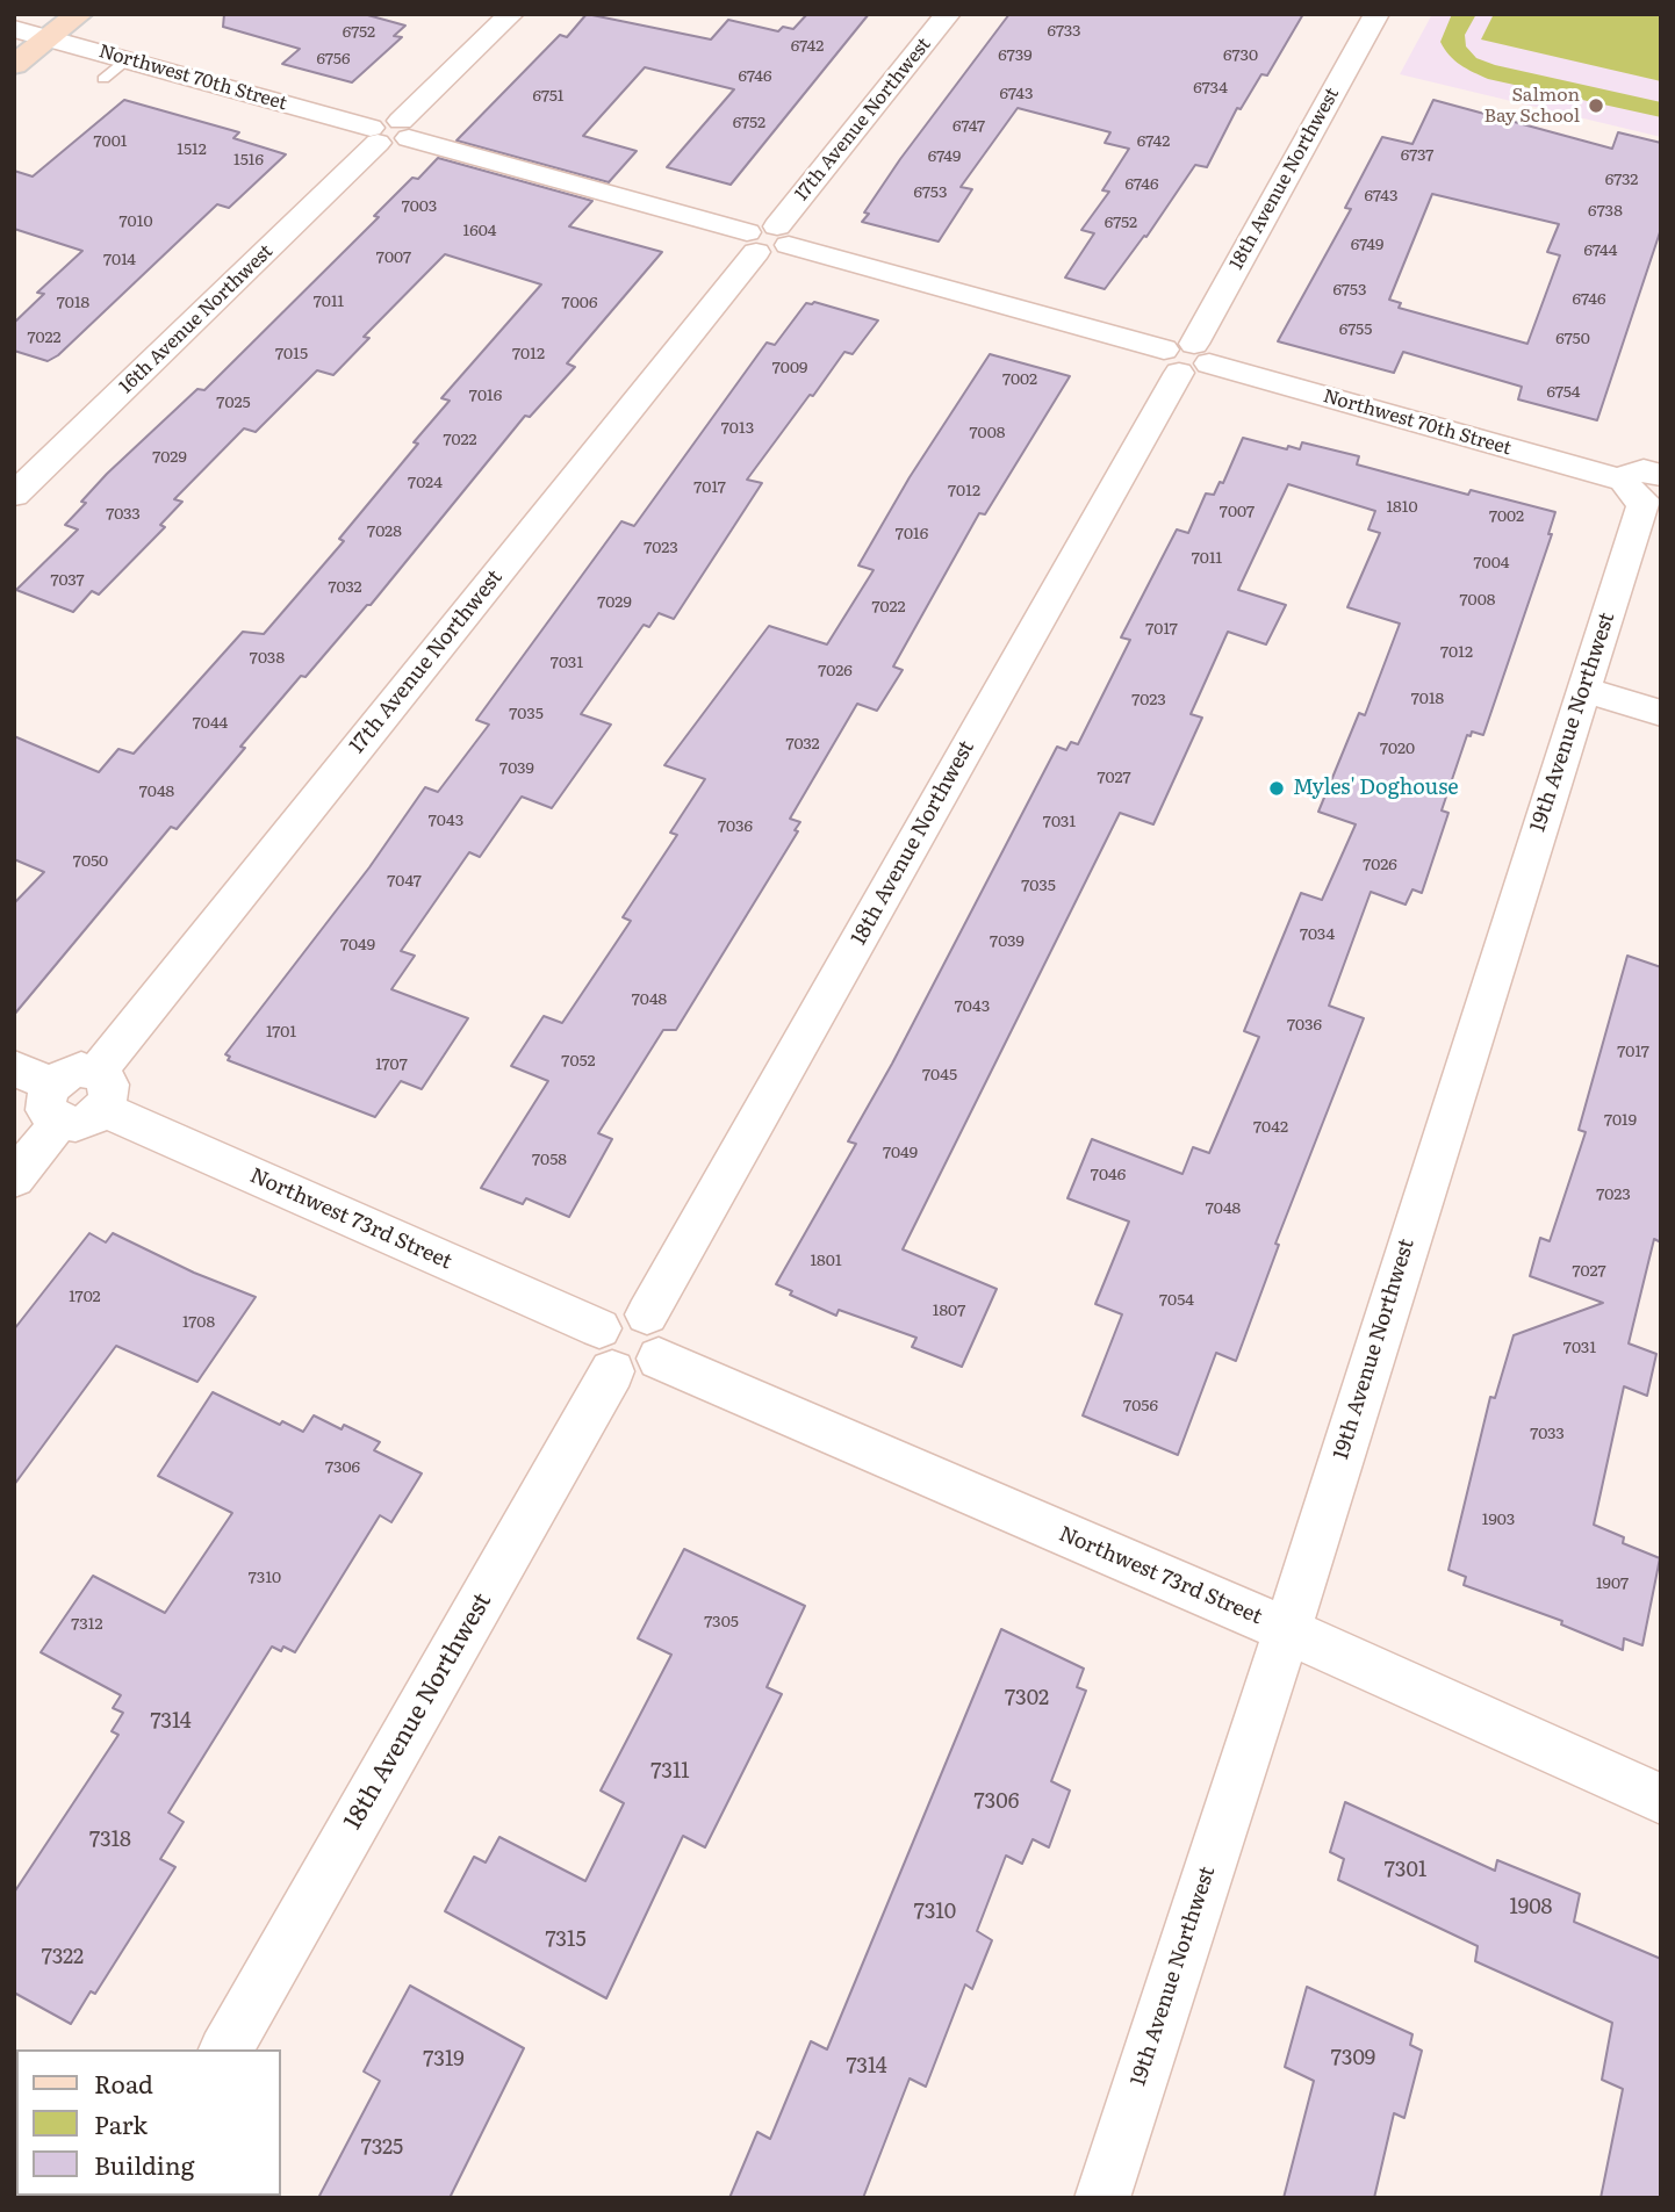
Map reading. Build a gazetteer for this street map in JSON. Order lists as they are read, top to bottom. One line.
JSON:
{"streets":{"street":["Northwest 70th Street","17th Avenue Northwest","18th Avenue Northwest","16th Avenue Northwest","19th Avenue Northwest","Northwest 73rd Street"]},"crossings":[["Northwest 70th Street","17th Avenue Northwest"],["Northwest 70th Street","18th Avenue Northwest"],["Northwest 70th Street","16th Avenue Northwest"],["Northwest 70th Street","19th Avenue Northwest"],["17th Avenue Northwest","Northwest 73rd Street"],["18th Avenue Northwest","Northwest 73rd Street"],["19th Avenue Northwest","Northwest 73rd Street"]],"places":["Salmon Bay School","Myles' Doghouse"],"house_numbers":["6733","6752","6742","6739","6730","6756","6746","6734","6743","6751","6752","6747","7001","6742","1512","6737","6749","1516","6732","6746","6753","6743","7003","6738","7010","6752","1604","6749","6744","7007","7014","6753","6746","7011","7018","7006","6755","7022","6750","7015","7012","7009","7002","6754","7016","7025","7013","7008","7022","7029","7024","7017","7012","1810","7007","7033","7002","7028","7016","7023","7011","7004","7037","7032","7008","7029","7022","7017","7012","7038","7031","7026","7018","7023","7035","7044","7032","7020","7039","7027","7048","7043","7031","7036","7050","7026","7047","7035","7034","7039","7049","7048","7043","7036","1701","7017","7052","1707","7045","7019","7042","7049","7058","7046","7023","7048","1801","7027","1702","7054","1807","1708","7031","7056","7033","7306","1903","7310","1907","7305","7312","7302","7314","7311","7306","7318","7301","1908","7310","7315","7322","7309","7319","7314","7325"],"legend":["Road","Park","Building"]}
